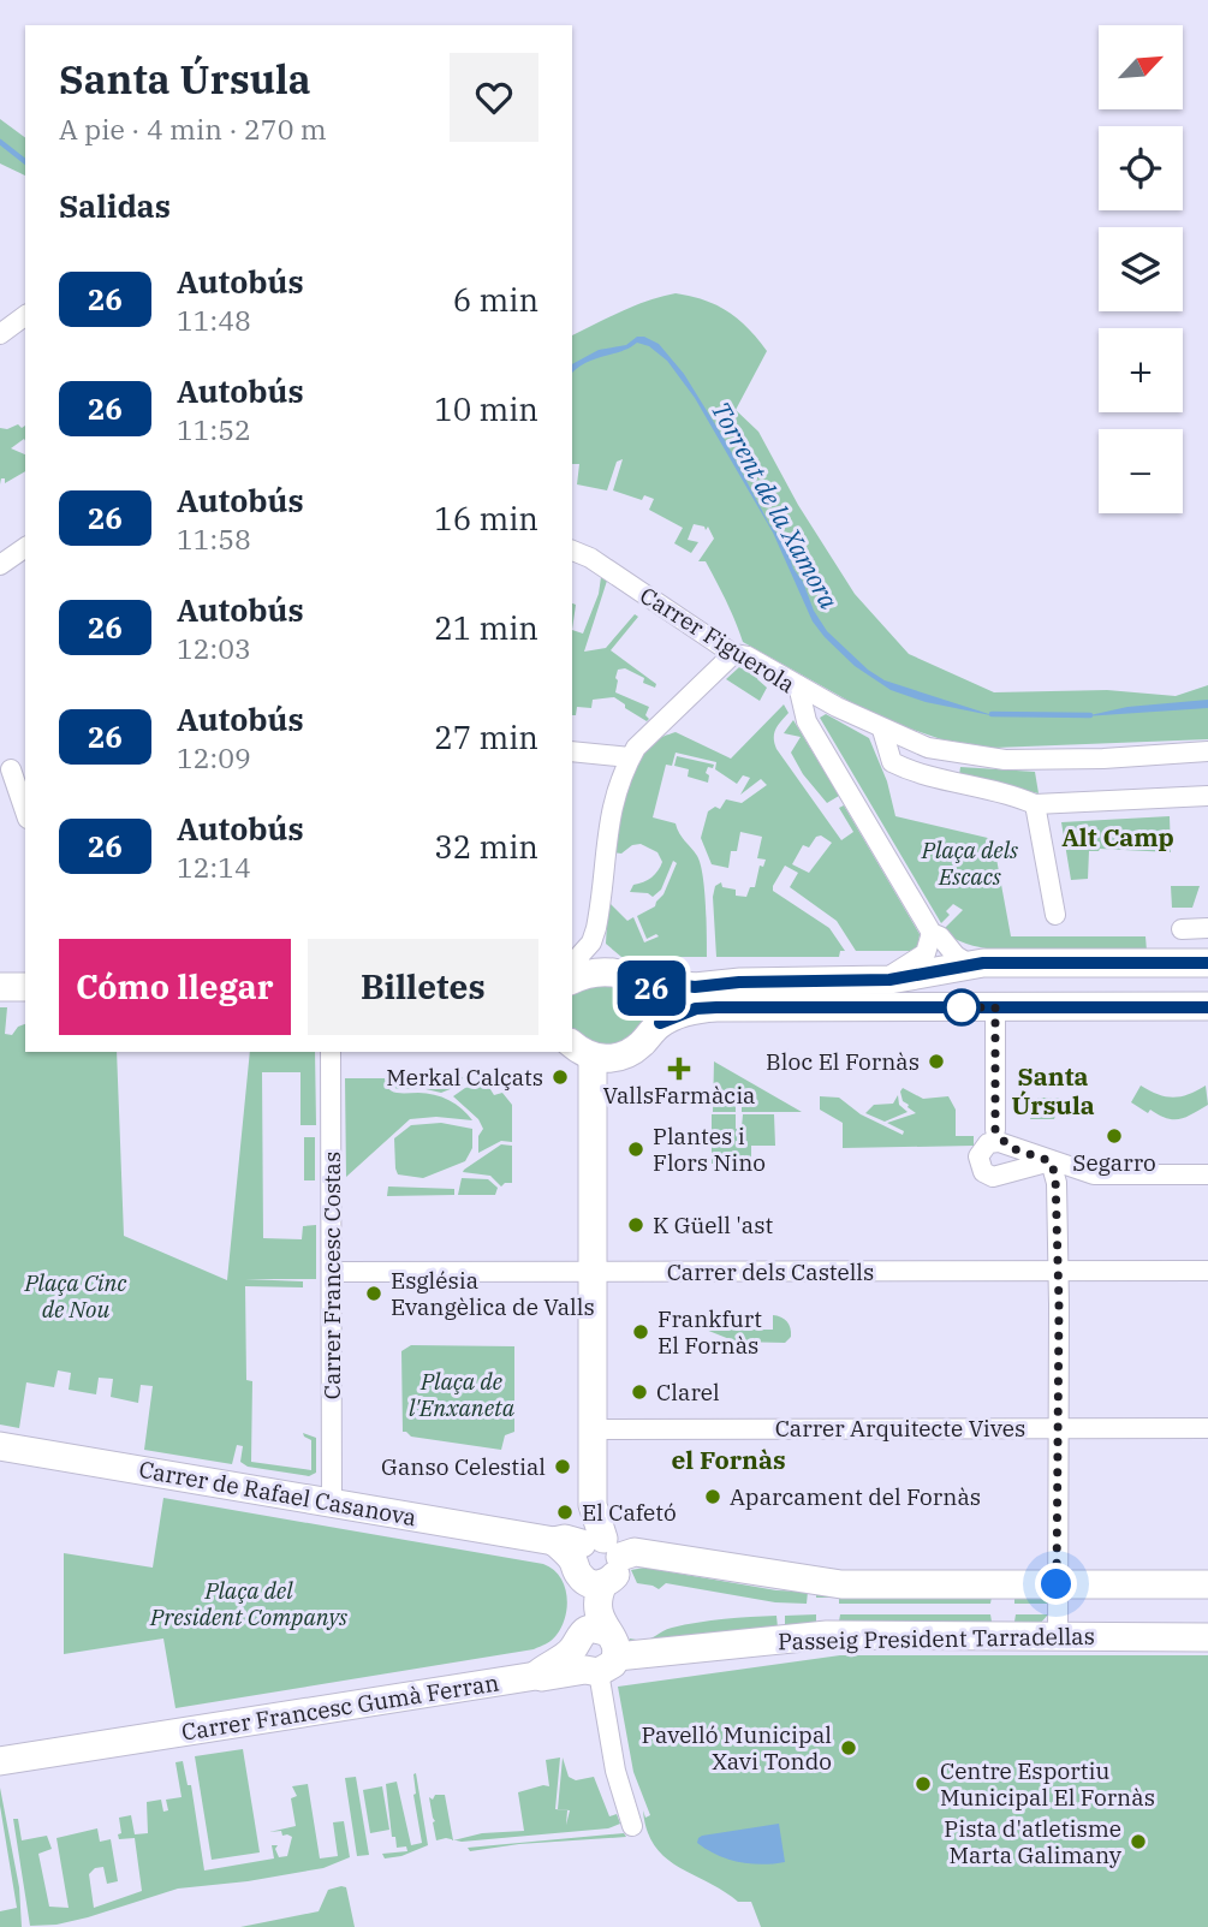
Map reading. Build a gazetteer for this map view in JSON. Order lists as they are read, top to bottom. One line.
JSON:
{"streets":{"street":["Carrer Figuerola","Carrer dels Castells","Carrer Francesc Costas","Carrer Arquitecte Vives","Carrer de Rafael Casanova","Passeig President Tarradellas","Carrer Francesc Gumà Ferran"]},"crossings":[["Carrer dels Castells","Carrer Francesc Costas"],["Carrer Francesc Costas","Carrer de Rafael Casanova"],["Passeig President Tarradellas","Carrer Francesc Gumà Ferran"]],"districts":["Alt Camp","Santa Úrsula","el Fornàs"],"water":["Torrent de la Xamora"],"parks":["Plaça dels Escacs","Plaça Cinc de Nou","Plaça de l'Enxaneta","Plaça del President Companys"],"places":{"other":["Bloc El Fornàs","Merkal Calçats","Segarro","Plantes i Flors Nino","K Güell 'ast","Església Evangèlica de Valls","Frankfurt El Fornàs","Clarel","Ganso Celestial","Aparcament del Fornàs","El Cafetó","Pavelló Municipal Xavi Tondo","Centre Esportiu Municipal El Fornàs","Pista d'atletisme Marta Galimany"],"health":["VallsFarmàcia"]},"lines":["bus line 26"],"north":"top right","page":{"on_map":"26","map_buttons":["+","−"],"heading":[["Santa Úrsula","A pie · 4 min · 270 m"],"Salidas"],"list":[{"mark":"26","name":"Autobús","note":"11:48","value":"6 min"},{"mark":"26","name":"Autobús","note":"11:52","value":"10 min"},{"mark":"26","name":"Autobús","note":"11:58","value":"16 min"},{"mark":"26","name":"Autobús","note":"12:03","value":"21 min"},{"mark":"26","name":"Autobús","note":"12:09","value":"27 min"},{"mark":"26","name":"Autobús","note":"12:14","value":"32 min"}],"buttons":["Cómo llegar","Billetes"]}}
